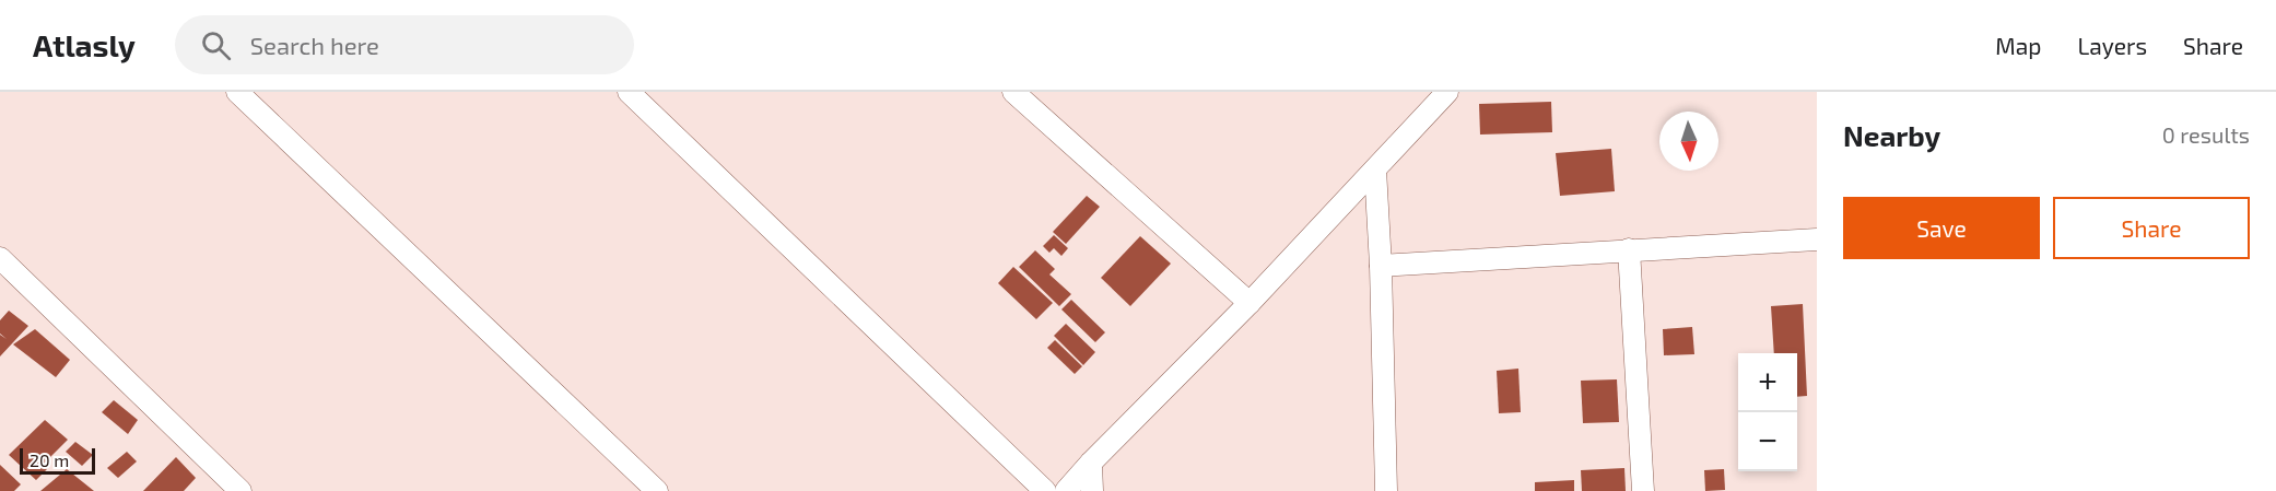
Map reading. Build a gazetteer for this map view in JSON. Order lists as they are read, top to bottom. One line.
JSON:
{"scale_bar":"20 m","north":"bottom","page":{"header":"Atlasly","search":"Search here","nav":["Map","Layers","Share"],"heading":["Nearby","0 results"],"buttons":["Save","Share"],"map_buttons":["+","−"],"scale":"20 m"}}
